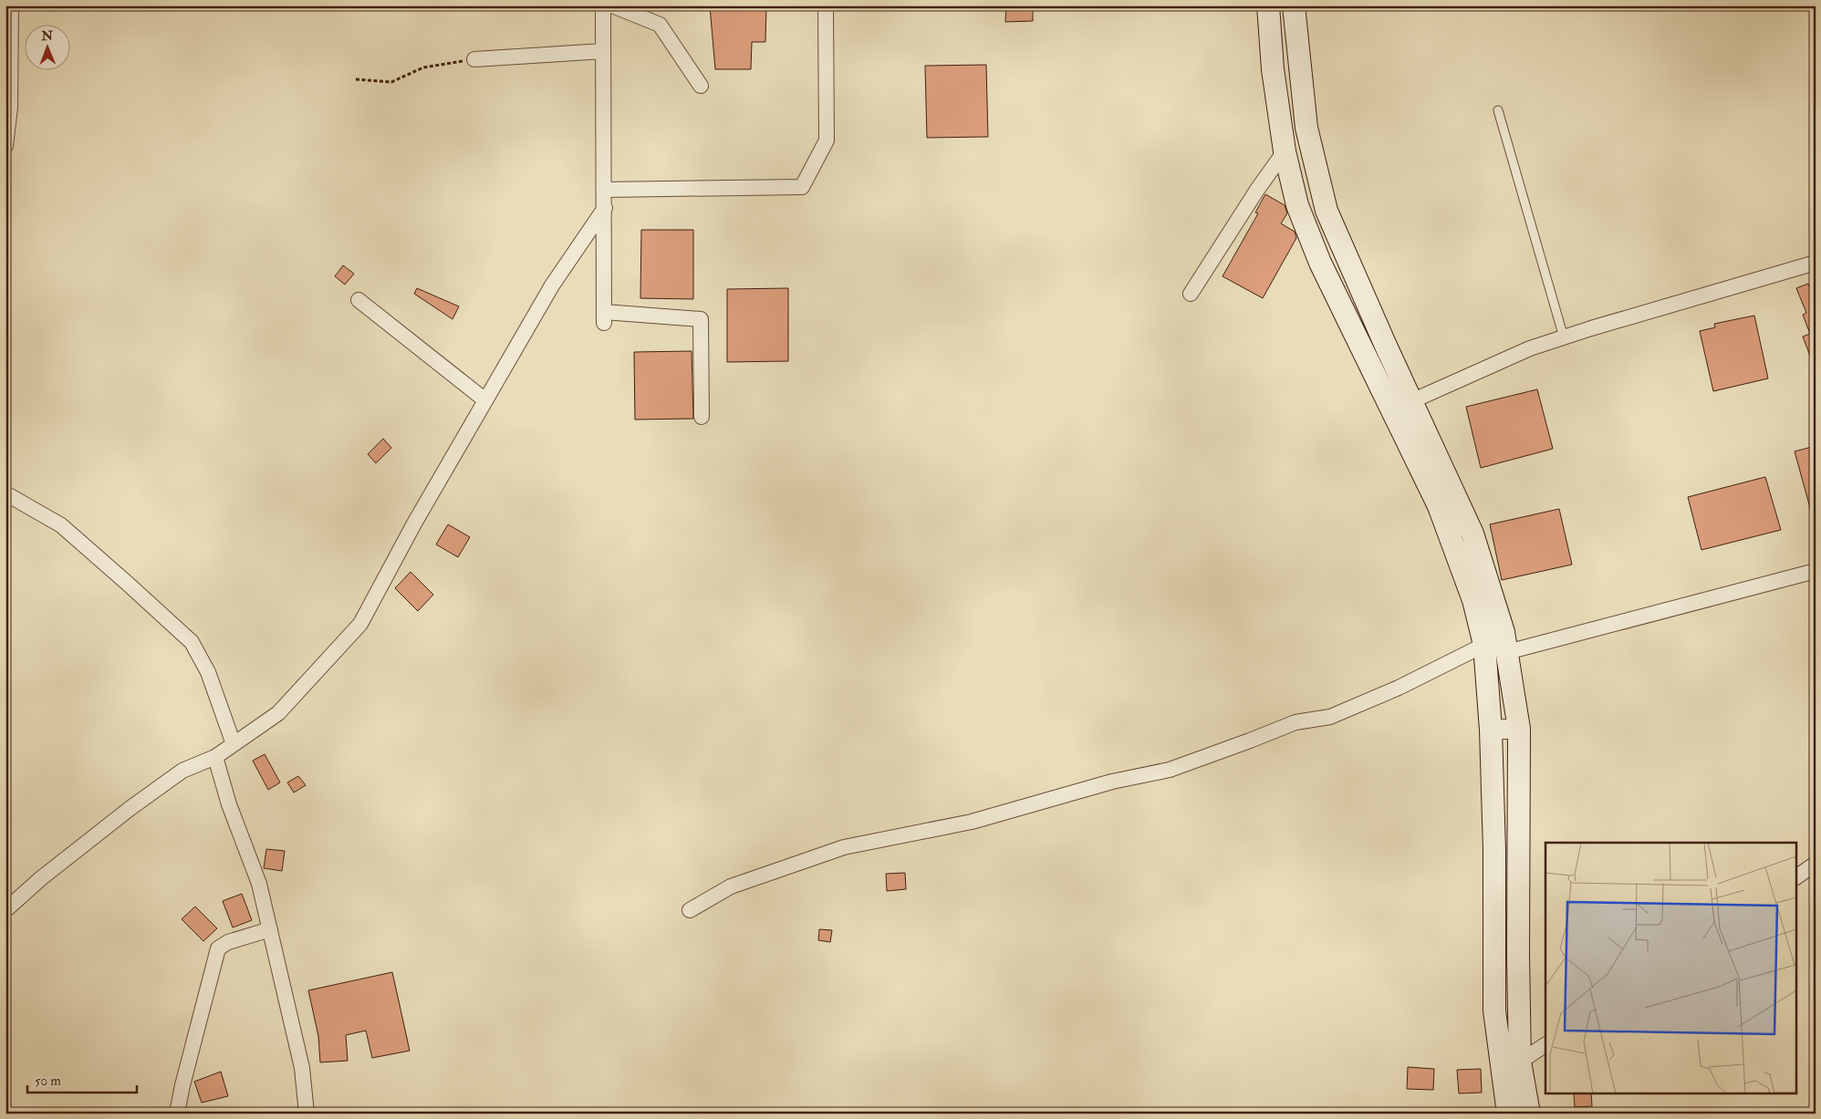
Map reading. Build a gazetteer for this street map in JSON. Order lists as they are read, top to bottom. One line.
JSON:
{"scale_bar":"50 m","north":"top"}
